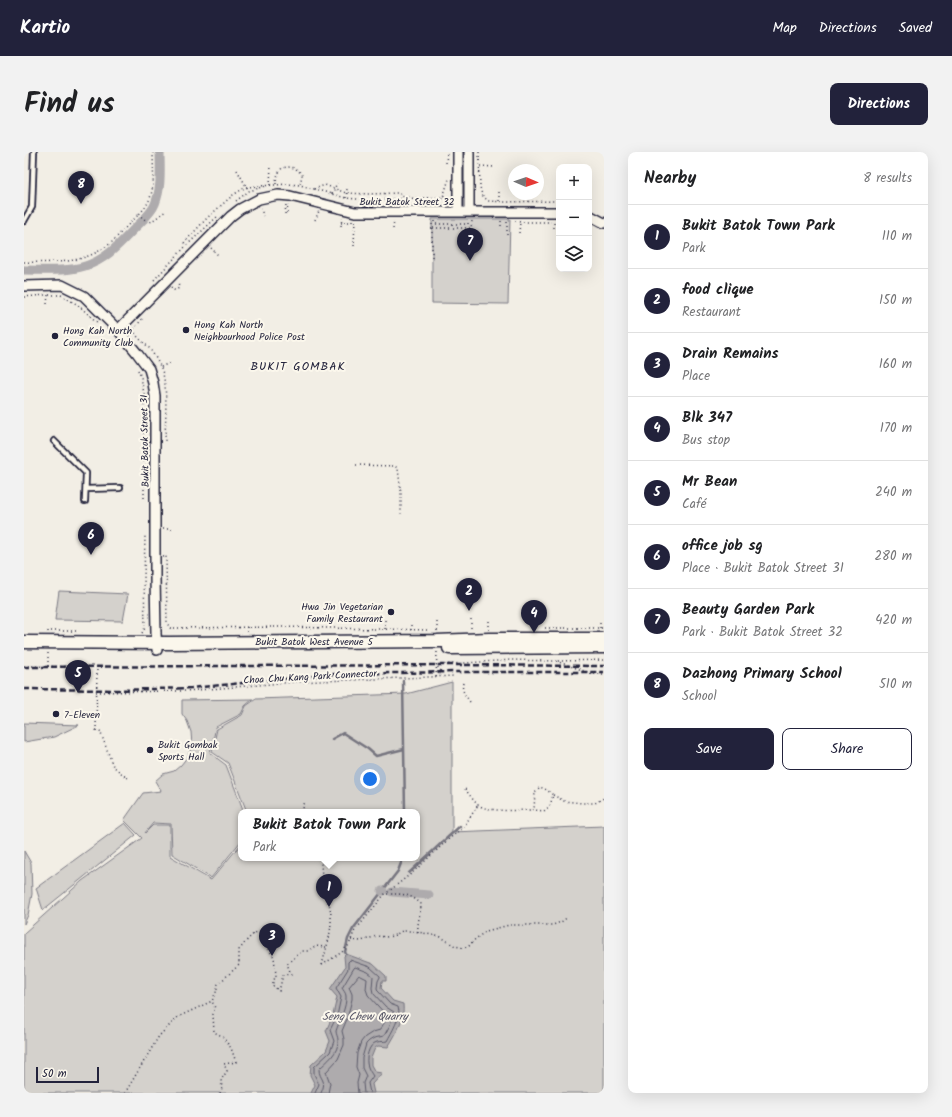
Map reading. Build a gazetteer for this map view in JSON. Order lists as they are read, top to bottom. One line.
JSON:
{"streets":{"street":["Bukit Batok Street 32","Bukit Batok Street 31","Bukit Batok West Avenue 5"],"path":["Choa Chu Kang Park Connector"]},"crossings":[["Bukit Batok Street 32","Bukit Batok Street 31"],["Bukit Batok Street 31","Bukit Batok West Avenue 5"]],"districts":["BUKIT GOMBAK"],"water":["Seng Chew Quarry"],"places":["Hong Kah North Neighbourhood Police Post","Hong Kah North Community Club","Hwa Jin Vegetarian Family Restaurant","7-Eleven","Bukit Gombak Sports Hall"],"scale_bar":"50 m","north":"right","page":{"header":"Kartio","nav":["Map","Directions","Saved"],"title":"Find us","buttons":["Directions",["Save","Share"]],"heading":["Nearby","8 results"],"map_buttons":["+","−"],"pins":["8","7","6","2","4","5","1","3"],"list":[{"mark":"1","name":"Bukit Batok Town Park","note":"Park","value":"110 m"},{"mark":"2","name":"food clique","note":"Restaurant","value":"150 m"},{"mark":"3","name":"Drain Remains","note":"Place","value":"160 m"},{"mark":"4","name":"Blk 347","note":"Bus stop","value":"170 m"},{"mark":"5","name":"Mr Bean","note":"Café","value":"240 m"},{"mark":"6","name":"office job sg","note":"Place · Bukit Batok Street 31","value":"280 m"},{"mark":"7","name":"Beauty Garden Park","note":"Park · Bukit Batok Street 32","value":"420 m"},{"mark":"8","name":"Dazhong Primary School","note":"School","value":"510 m"}],"popup":["Bukit Batok Town Park","Park"],"scale":"50 m"}}
